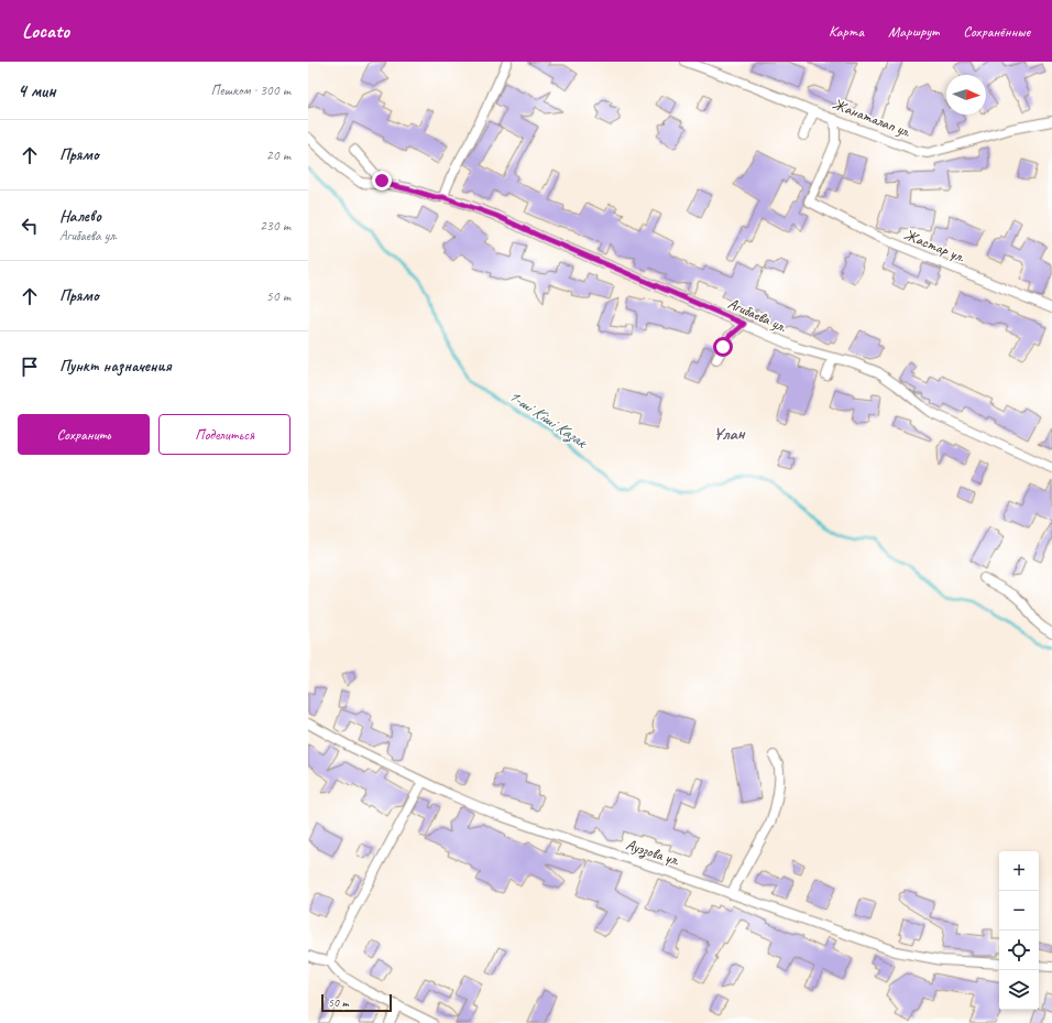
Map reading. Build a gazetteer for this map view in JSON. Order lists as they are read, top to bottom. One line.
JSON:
{"streets":{"street":["Жанаталап ул.","Жастар ул.","Агибаева ул.","Ауэзова ул."]},"crossings":[["Жанаталап ул.","Жастар ул."]],"districts":["Ұлан"],"water":["1-ші Кіші Казак"],"scale_bar":"50 m","north":"right","page":{"header":"Locato","nav":["Карта","Маршрут","Сохранённые"],"heading":["4 мин","Пешком · 300 m"],"list":[["Прямо","20 m"],["Налево","Агибаева ул.","230 m"],["Прямо","50 m"],"Пункт назначения"],"buttons":["Сохранить","Поделиться"],"map_buttons":["+","−"],"scale":"50 m"}}
